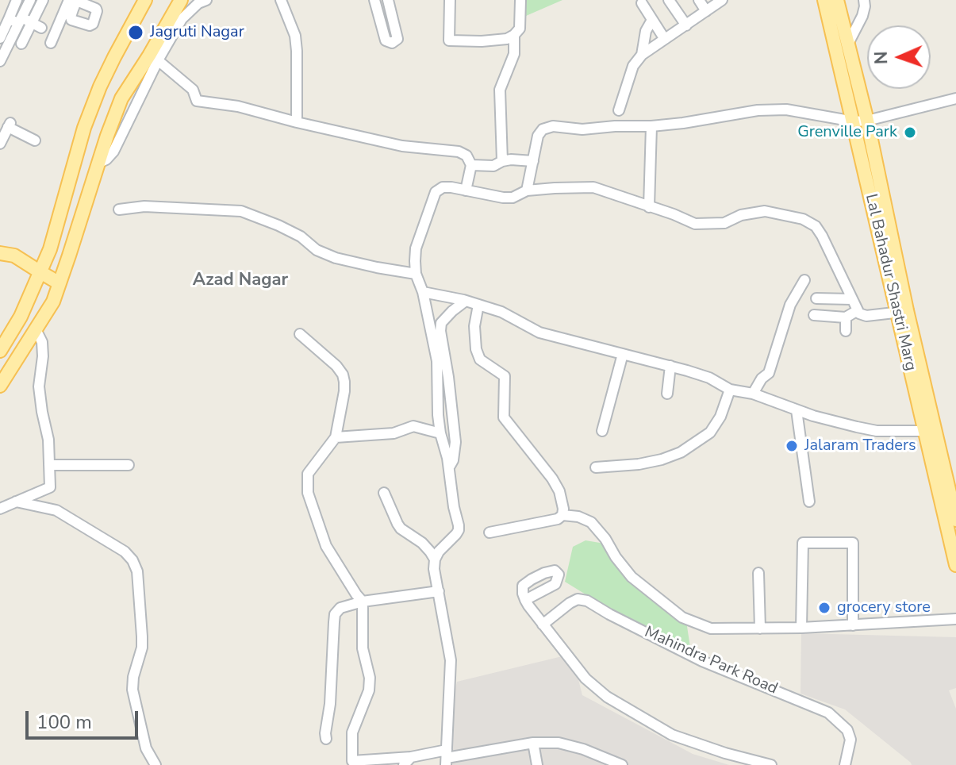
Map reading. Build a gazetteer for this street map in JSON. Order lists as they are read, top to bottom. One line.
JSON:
{"streets":{"main road":["Lal Bahadur Shastri Marg"],"street":["Mahindra Park Road"]},"districts":["Azad Nagar"],"places":["Jagruti Nagar","Grenville Park","Jalaram Traders","grocery store"],"scale_bar":"100 m","north":"left"}
